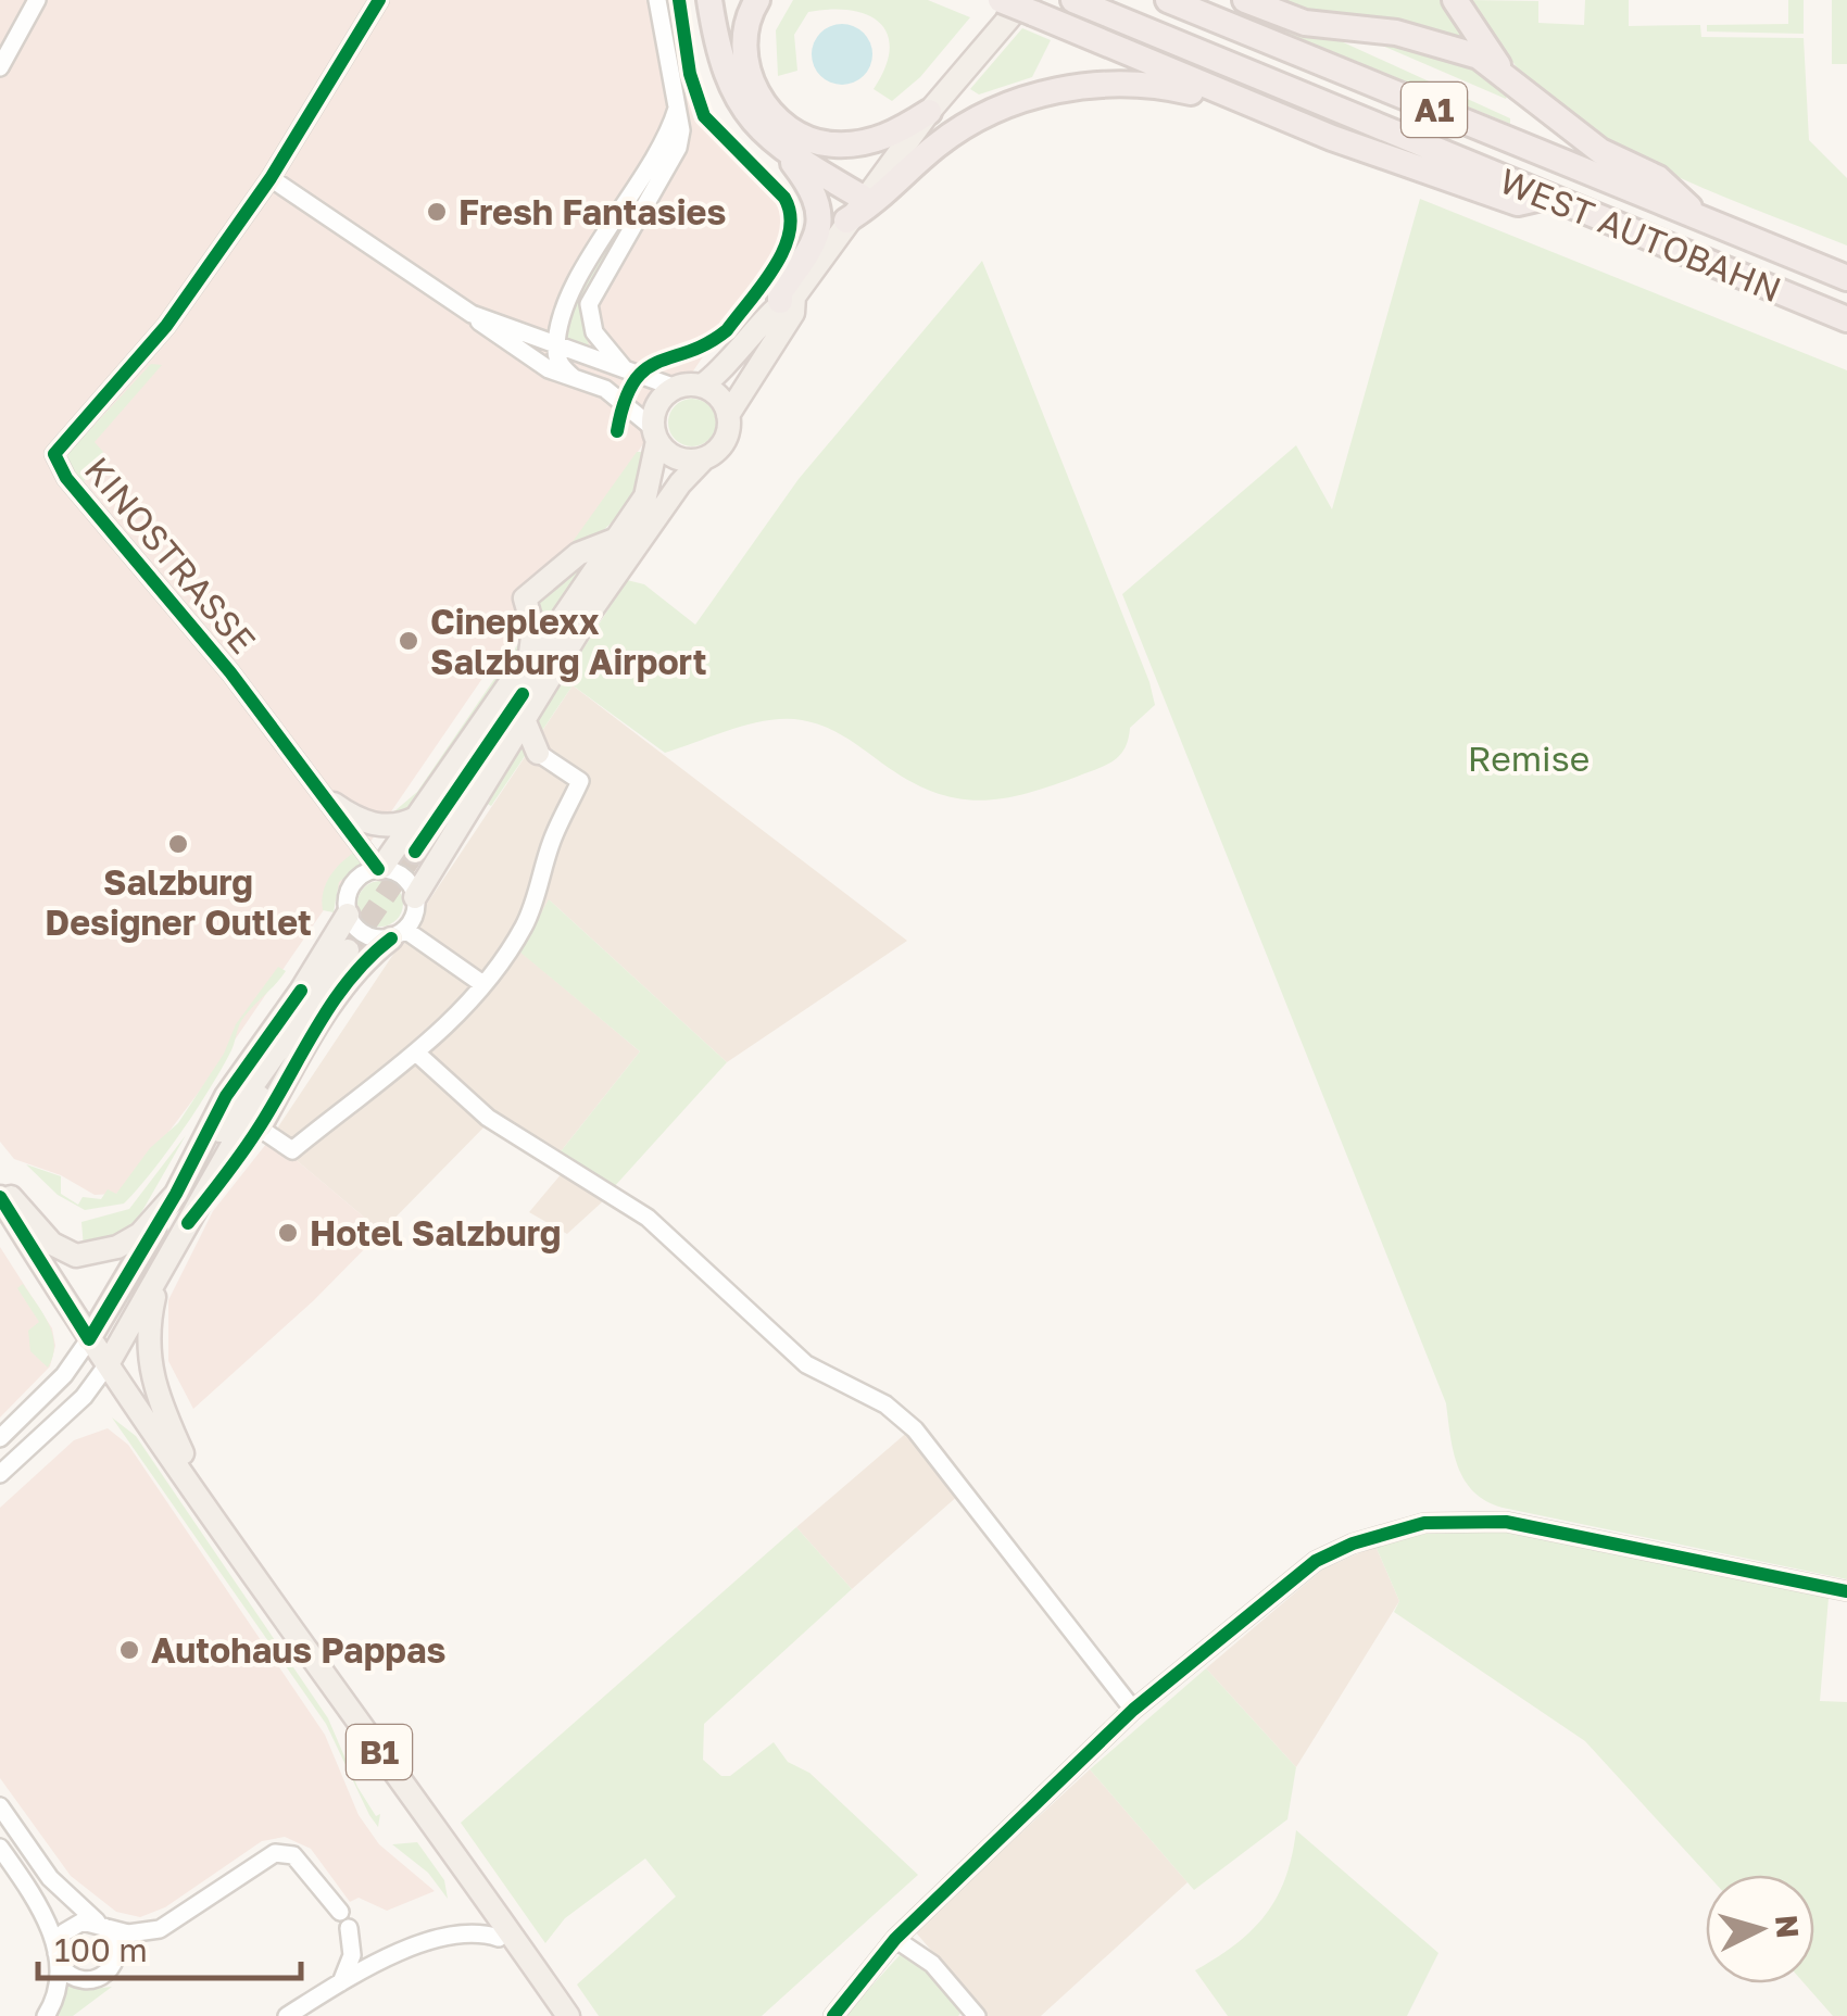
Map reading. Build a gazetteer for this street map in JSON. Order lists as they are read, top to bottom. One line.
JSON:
{"streets":{"highway":["A1","WEST AUTOBAHN"],"main road":["B1"],"street":["KINOSTRASSE"]},"parks":["Remise"],"places":["Fresh Fantasies","Cineplexx Salzburg Airport","Salzburg Designer Outlet","Hotel Salzburg","Autohaus Pappas"],"scale_bar":"100 m","north":"right"}
